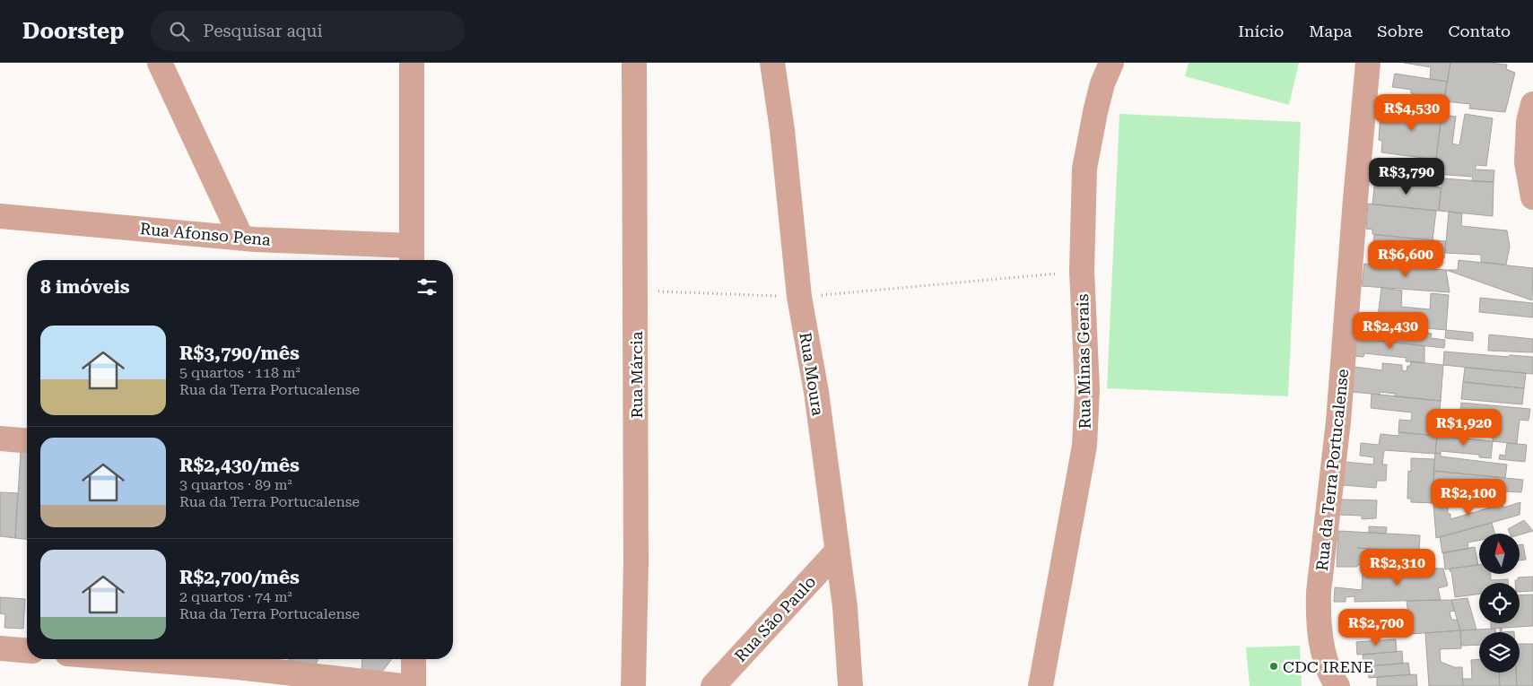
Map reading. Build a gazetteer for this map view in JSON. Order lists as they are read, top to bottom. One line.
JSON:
{"streets":{"street":["Rua Afonso Pena","Rua Minas Gerais","Rua Moura","Rua Márcia","Rua da Terra Portucalense","Rua São Paulo"]},"crossings":[["Rua Moura","Rua São Paulo"]],"places":["CDC IRENE"],"north":"top","page":{"header":"Doorstep","search":"Pesquisar aqui","nav":["Início","Mapa","Sobre","Contato"],"price":["R$4,530","R$3,790","R$6,600","R$2,430","R$1,920","R$2,100","R$2,310","R$2,700"],"heading":"8 imóveis","list":[{"name":"R$3,790/mês","note":"5 quartos · 118 m² · Rua da Terra Portucalense"},{"name":"R$2,430/mês","note":"3 quartos · 89 m² · Rua da Terra Portucalense"},{"name":"R$2,700/mês","note":"2 quartos · 74 m² · Rua da Terra Portucalense"}]}}
